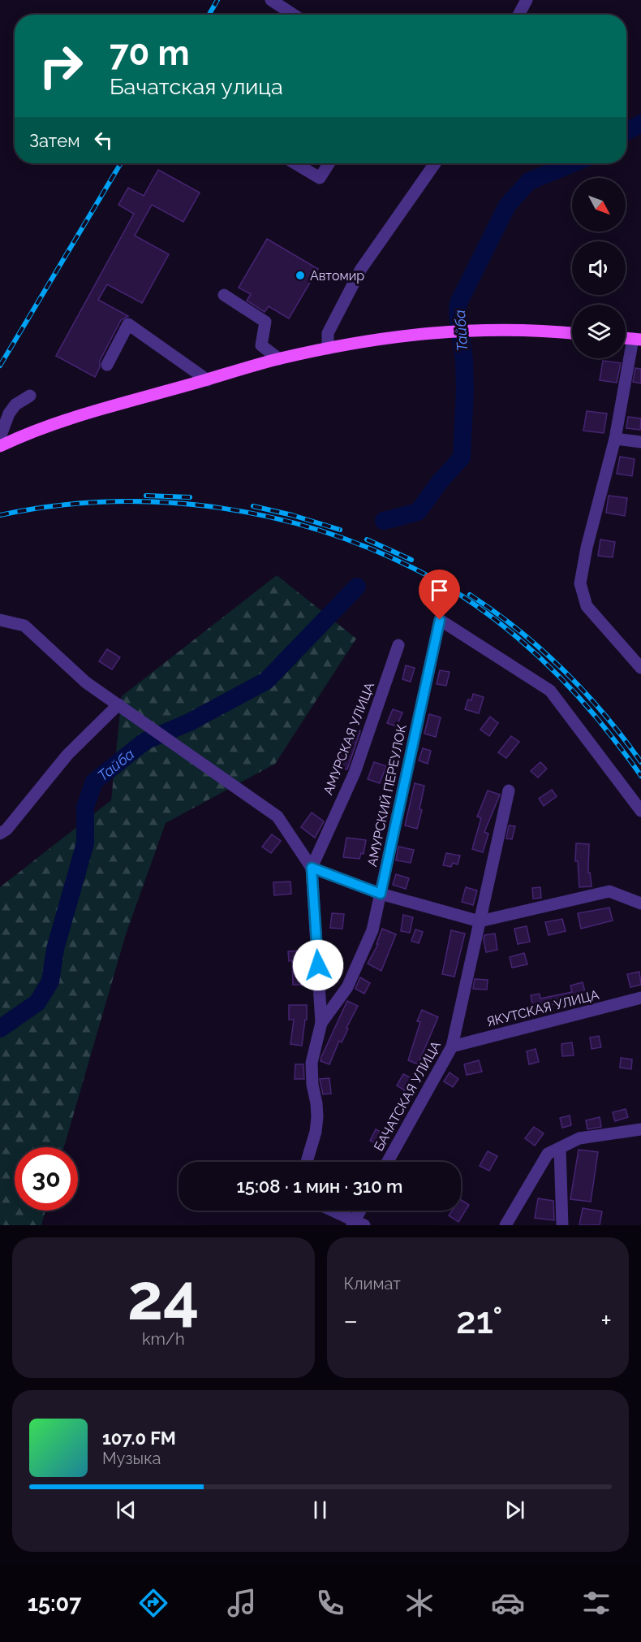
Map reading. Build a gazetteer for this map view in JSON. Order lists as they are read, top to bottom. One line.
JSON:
{"streets":{"street":["АМУРСКАЯ УЛИЦА","АМУРСКИЙ ПЕРЕУЛОК","ЯКУТСКАЯ УЛИЦА","БАЧАТСКАЯ УЛИЦА"]},"crossings":[["ЯКУТСКАЯ УЛИЦА","БАЧАТСКАЯ УЛИЦА"]],"water":["Тайба"],"places":["Автомир"],"north":"bottom right","page":{"turn":["70 m","Бачатская улица"],"then":"Затем","limit":"30","trip":"15:08 · 1 мин · 310 m","tile":[["24","km/h"],"Климат"],"heat":["−","21°","+"],"song":["107.0 FM","Музыка"],"tabs":"15:07"}}
